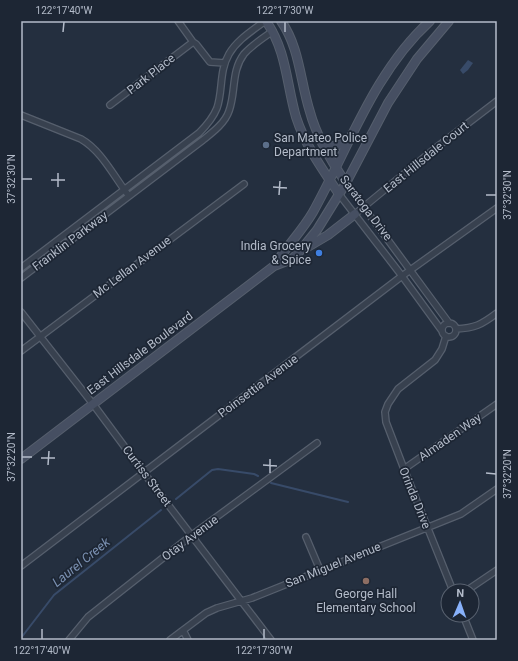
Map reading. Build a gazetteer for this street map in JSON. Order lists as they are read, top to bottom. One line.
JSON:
{"streets":{"main road":["Saratoga Drive","East Hillsdale Boulevard"],"street":["Park Place","East Hillsdale Court","Franklin Parkway","Mc Lellan Avenue","Poinsettia Avenue","Almaden Way","Curtiss Street","Orinda Drive","Otay Avenue","San Miguel Avenue"]},"crossings":[["East Hillsdale Court","Saratoga Drive"],["Saratoga Drive","Franklin Parkway"],["Saratoga Drive","East Hillsdale Boulevard"],["Saratoga Drive","Poinsettia Avenue"],["Saratoga Drive","Orinda Drive"],["Mc Lellan Avenue","Curtiss Street"],["East Hillsdale Boulevard","Curtiss Street"],["Poinsettia Avenue","Curtiss Street"],["Almaden Way","Orinda Drive"],["Curtiss Street","Otay Avenue"],["Curtiss Street","San Miguel Avenue"],["Orinda Drive","San Miguel Avenue"]],"water":["Laurel Creek"],"places":["San Mateo Police Department","India Grocery & Spice","George Hall Elementary School"],"north":"top","coordinates":["122°17'40\"W","122°17'30\"W","37°32'30\"N","37°32'20\"N"]}
